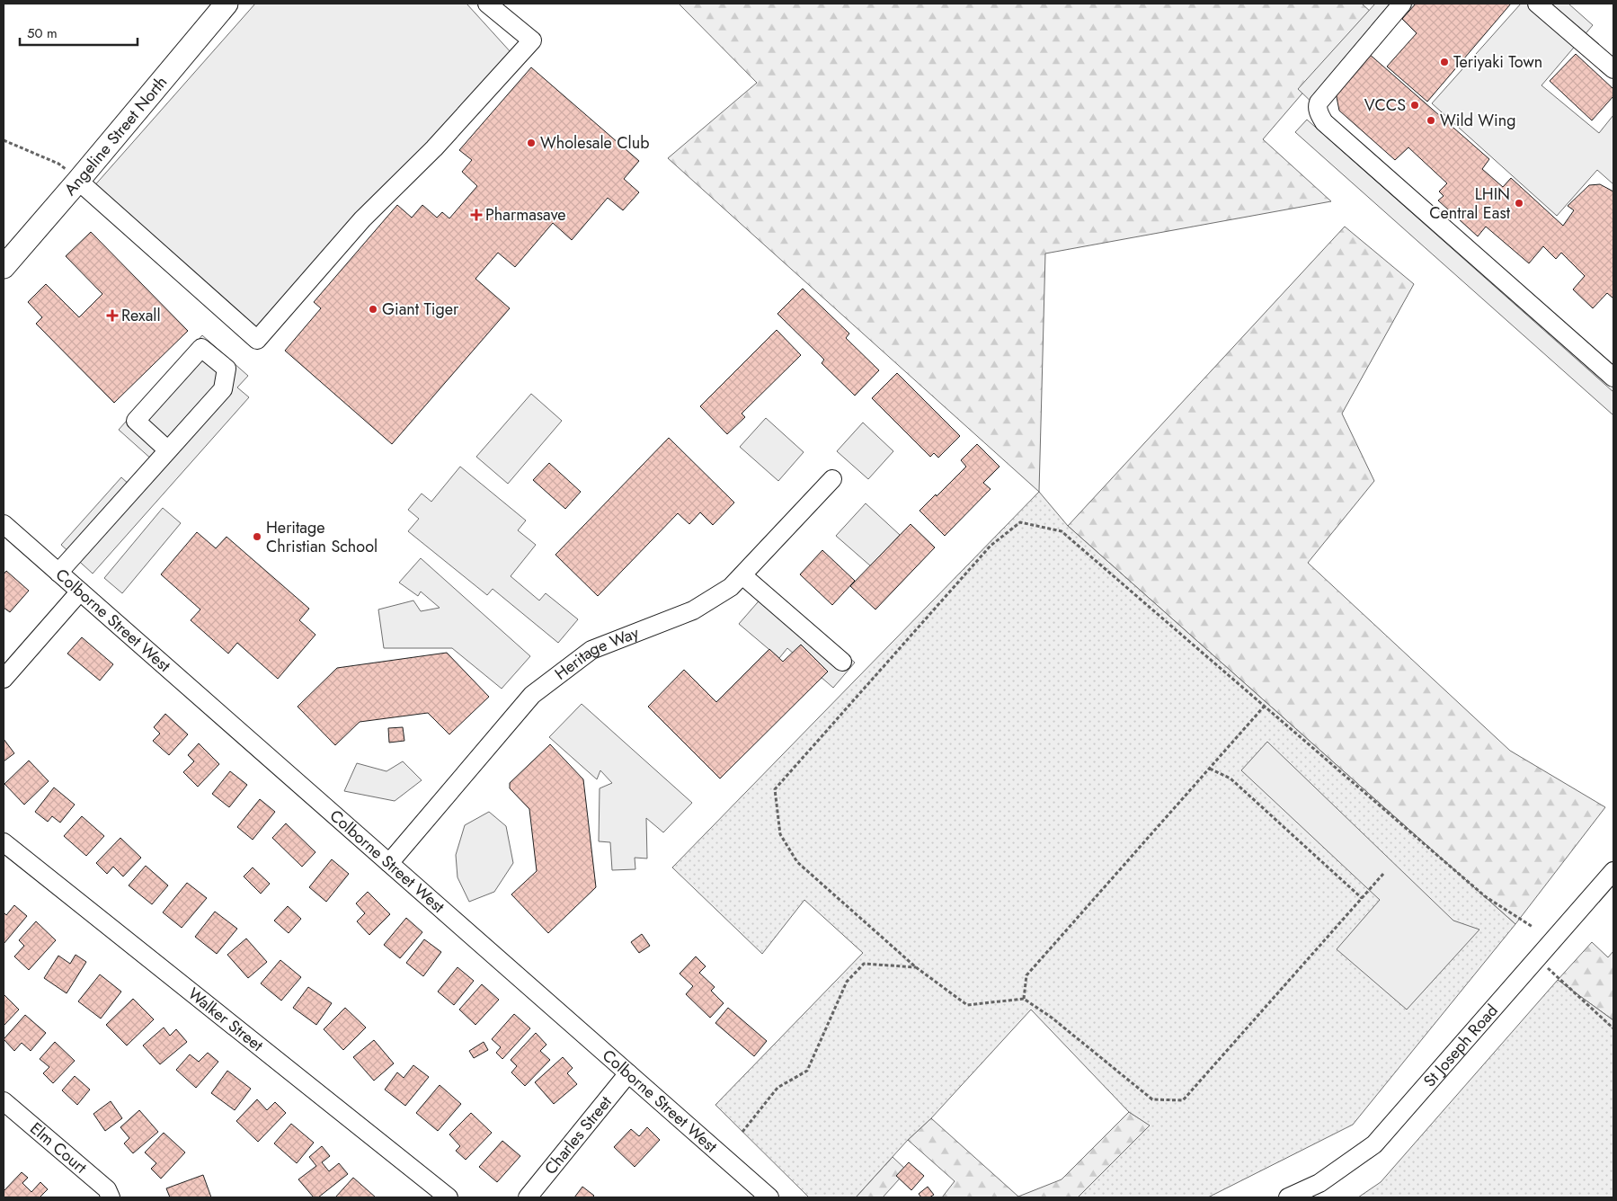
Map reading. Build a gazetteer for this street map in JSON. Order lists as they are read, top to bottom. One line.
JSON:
{"streets":{"main road":["Angeline Street North"],"street":["Colborne Street West","Heritage Way","Walker Street","St Joseph Road","Charles Street","Elm Court"]},"crossings":[["Colborne Street West","Heritage Way"],["Colborne Street West","Charles Street"]],"places":{"other":["Teriyaki Town","VCCS","Wild Wing","Wholesale Club","LHIN Central East","Giant Tiger","Heritage Christian School"],"health":["Pharmasave","Rexall"]},"scale_bar":"50 m"}
